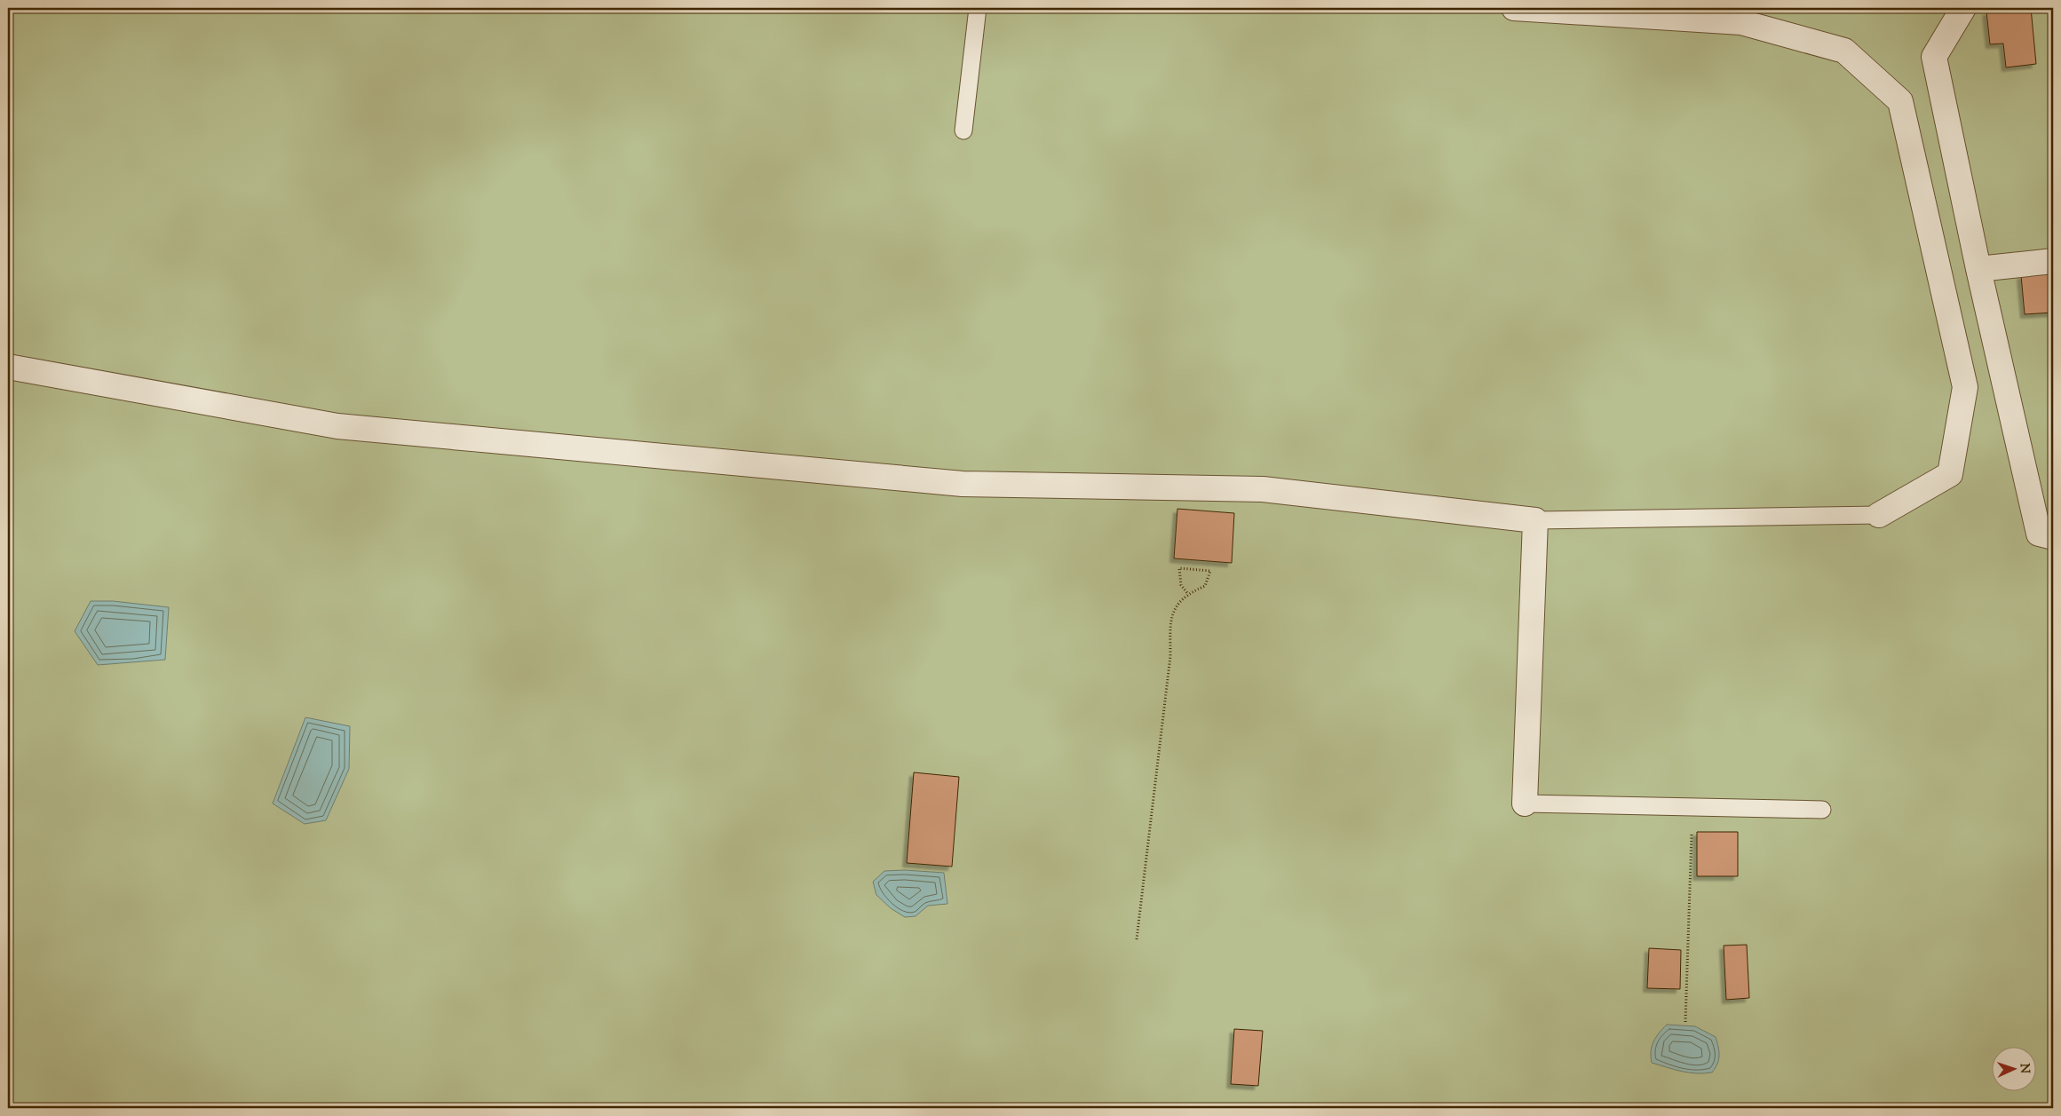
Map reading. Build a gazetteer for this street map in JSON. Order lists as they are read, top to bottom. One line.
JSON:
{"north":"right"}
